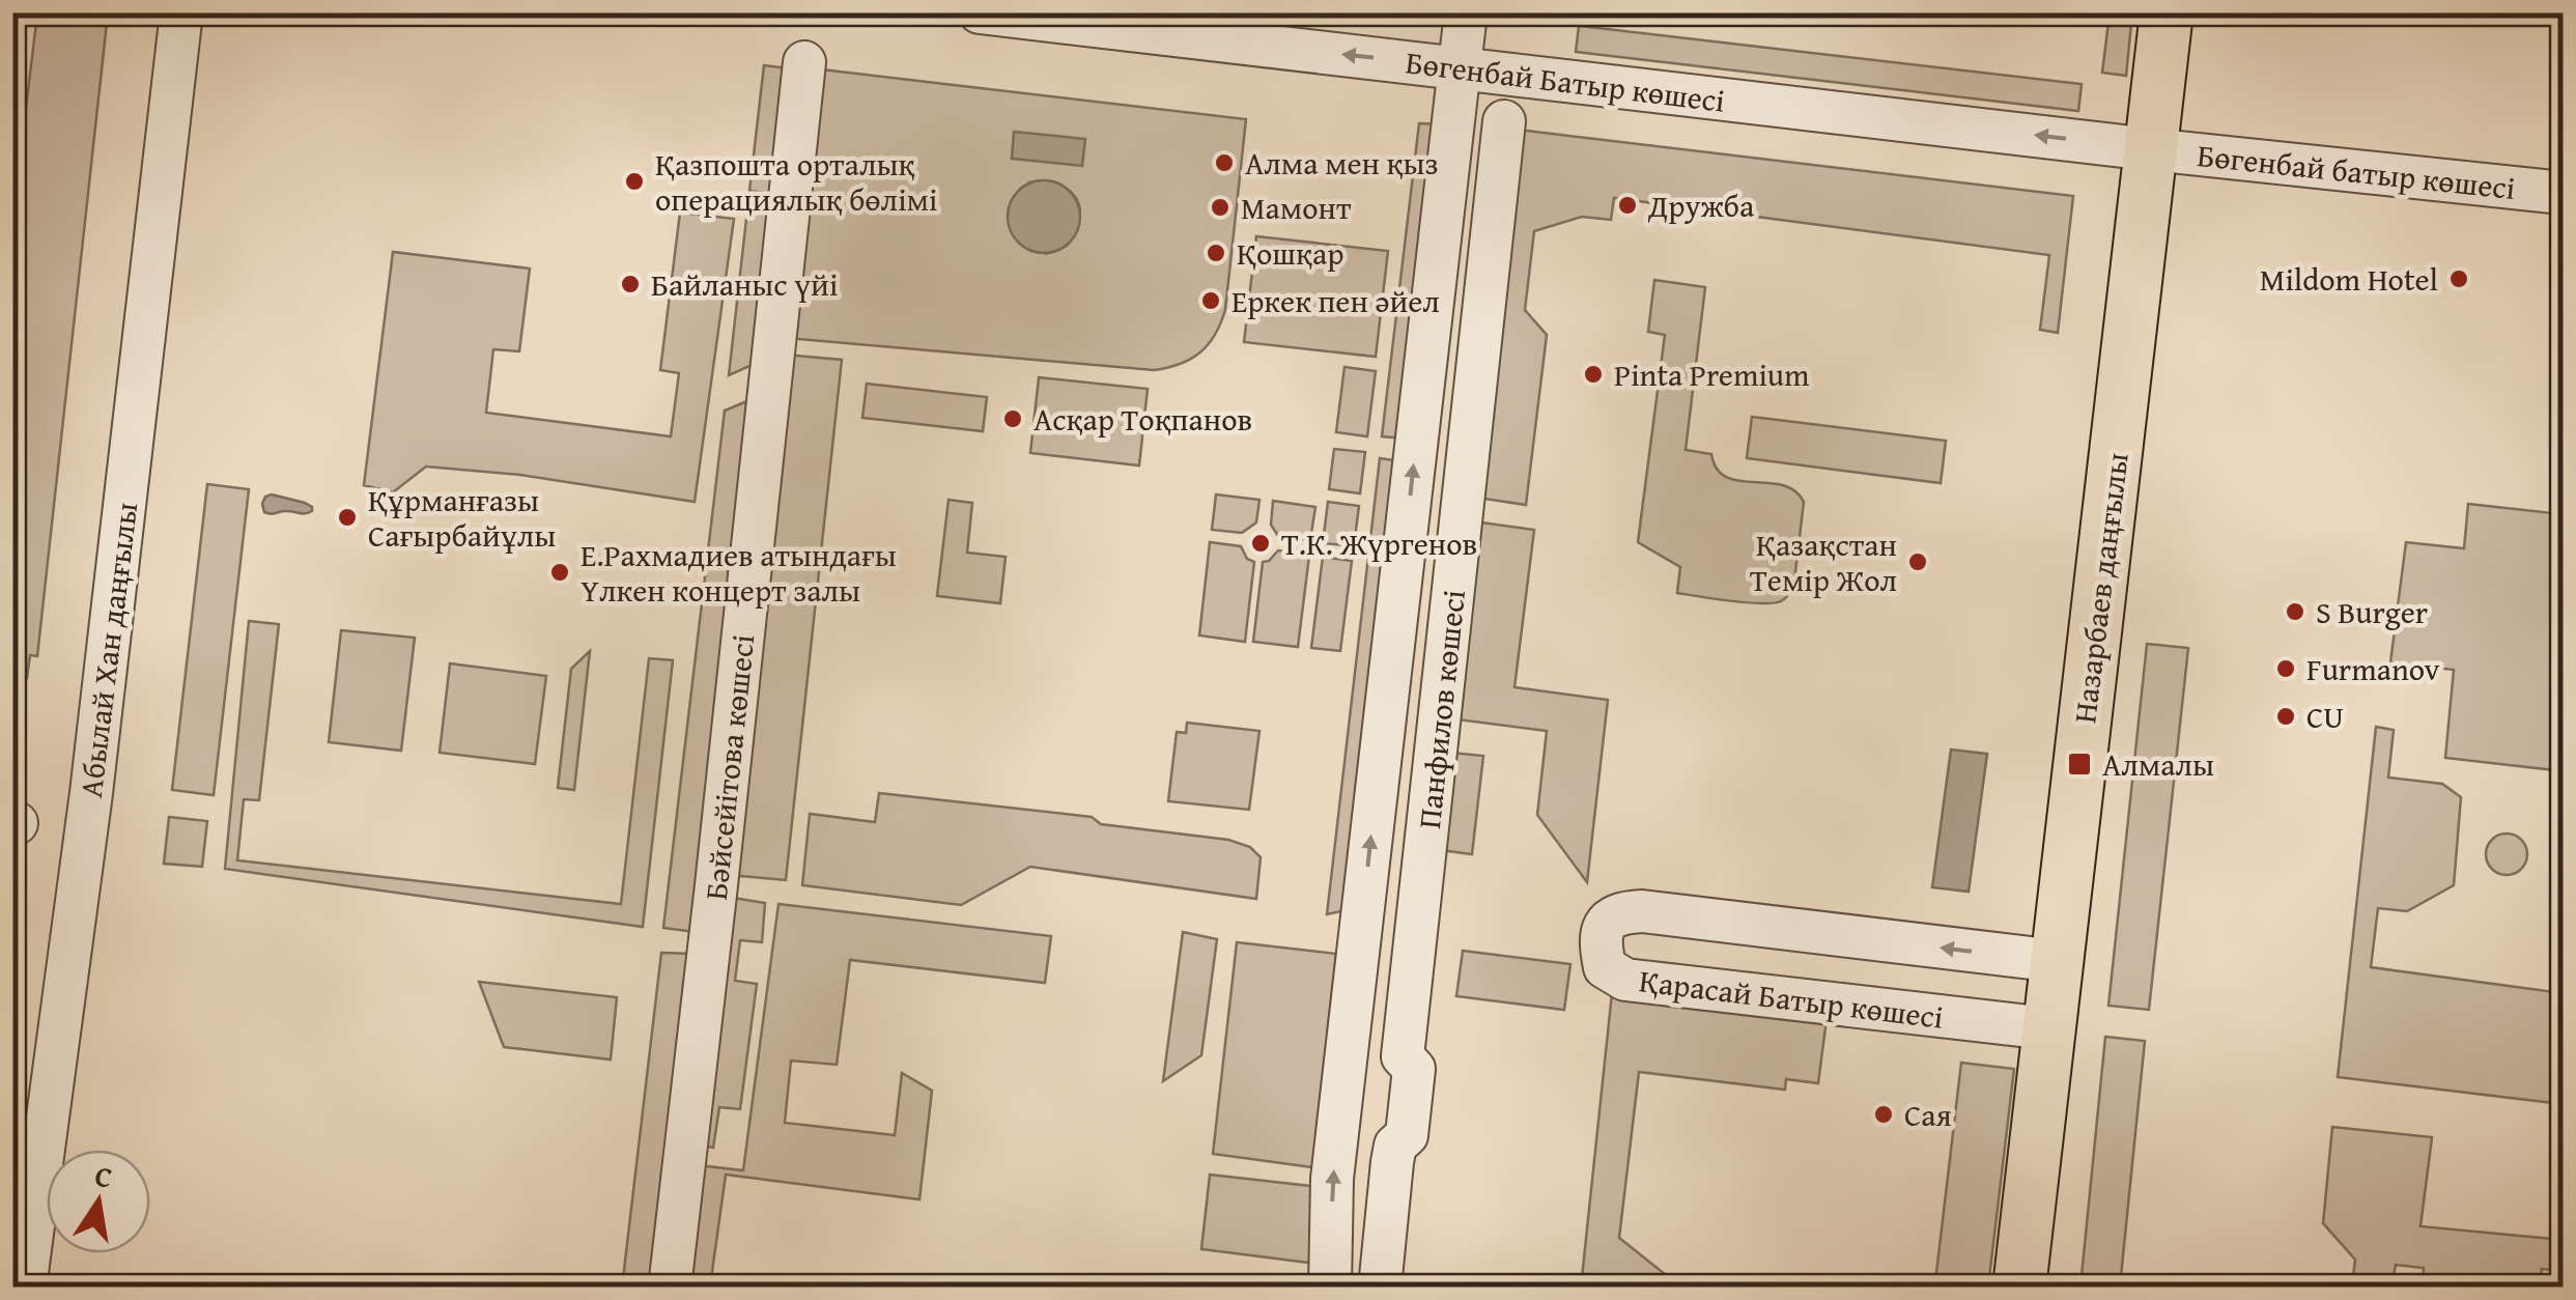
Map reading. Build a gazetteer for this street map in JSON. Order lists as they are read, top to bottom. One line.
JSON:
{"streets":{"main road":["Назарбаев даңғылы"],"street":["Бөгенбай Батыр көшесі","Бөгенбай батыр көшесі","Абылай Хан даңғылы","Панфилов көшесі","Бәйсейітова көшесі","Қарасай Батыр көшесі"]},"crossings":[["Бөгенбай Батыр көшесі","Бөгенбай батыр көшесі"],["Бөгенбай Батыр көшесі","Назарбаев даңғылы"],["Бөгенбай Батыр көшесі","Панфилов көшесі"],["Бөгенбай батыр көшесі","Назарбаев даңғылы"],["Назарбаев даңғылы","Қарасай Батыр көшесі"]],"one_way":["Бөгенбай Батыр көшесі"],"places":{"other":["Алма мен қыз","Қазпошта орталық операциялық бөлімі","Дружба","Мамонт","Қошқар","Mildom Hotel","Байланыс үйі","Еркек пен әйел","Pinta Premium","Асқар Тоқпанов","Құрманғазы Сағырбайұлы","Т.К. Жүргенов","Қазақстан Темір Жол","Е.Рахмадиев атындағы Үлкен концерт залы","S Burger","Furmanov","CU","Сая"],"transit":["Алмалы"]},"north":"top"}
